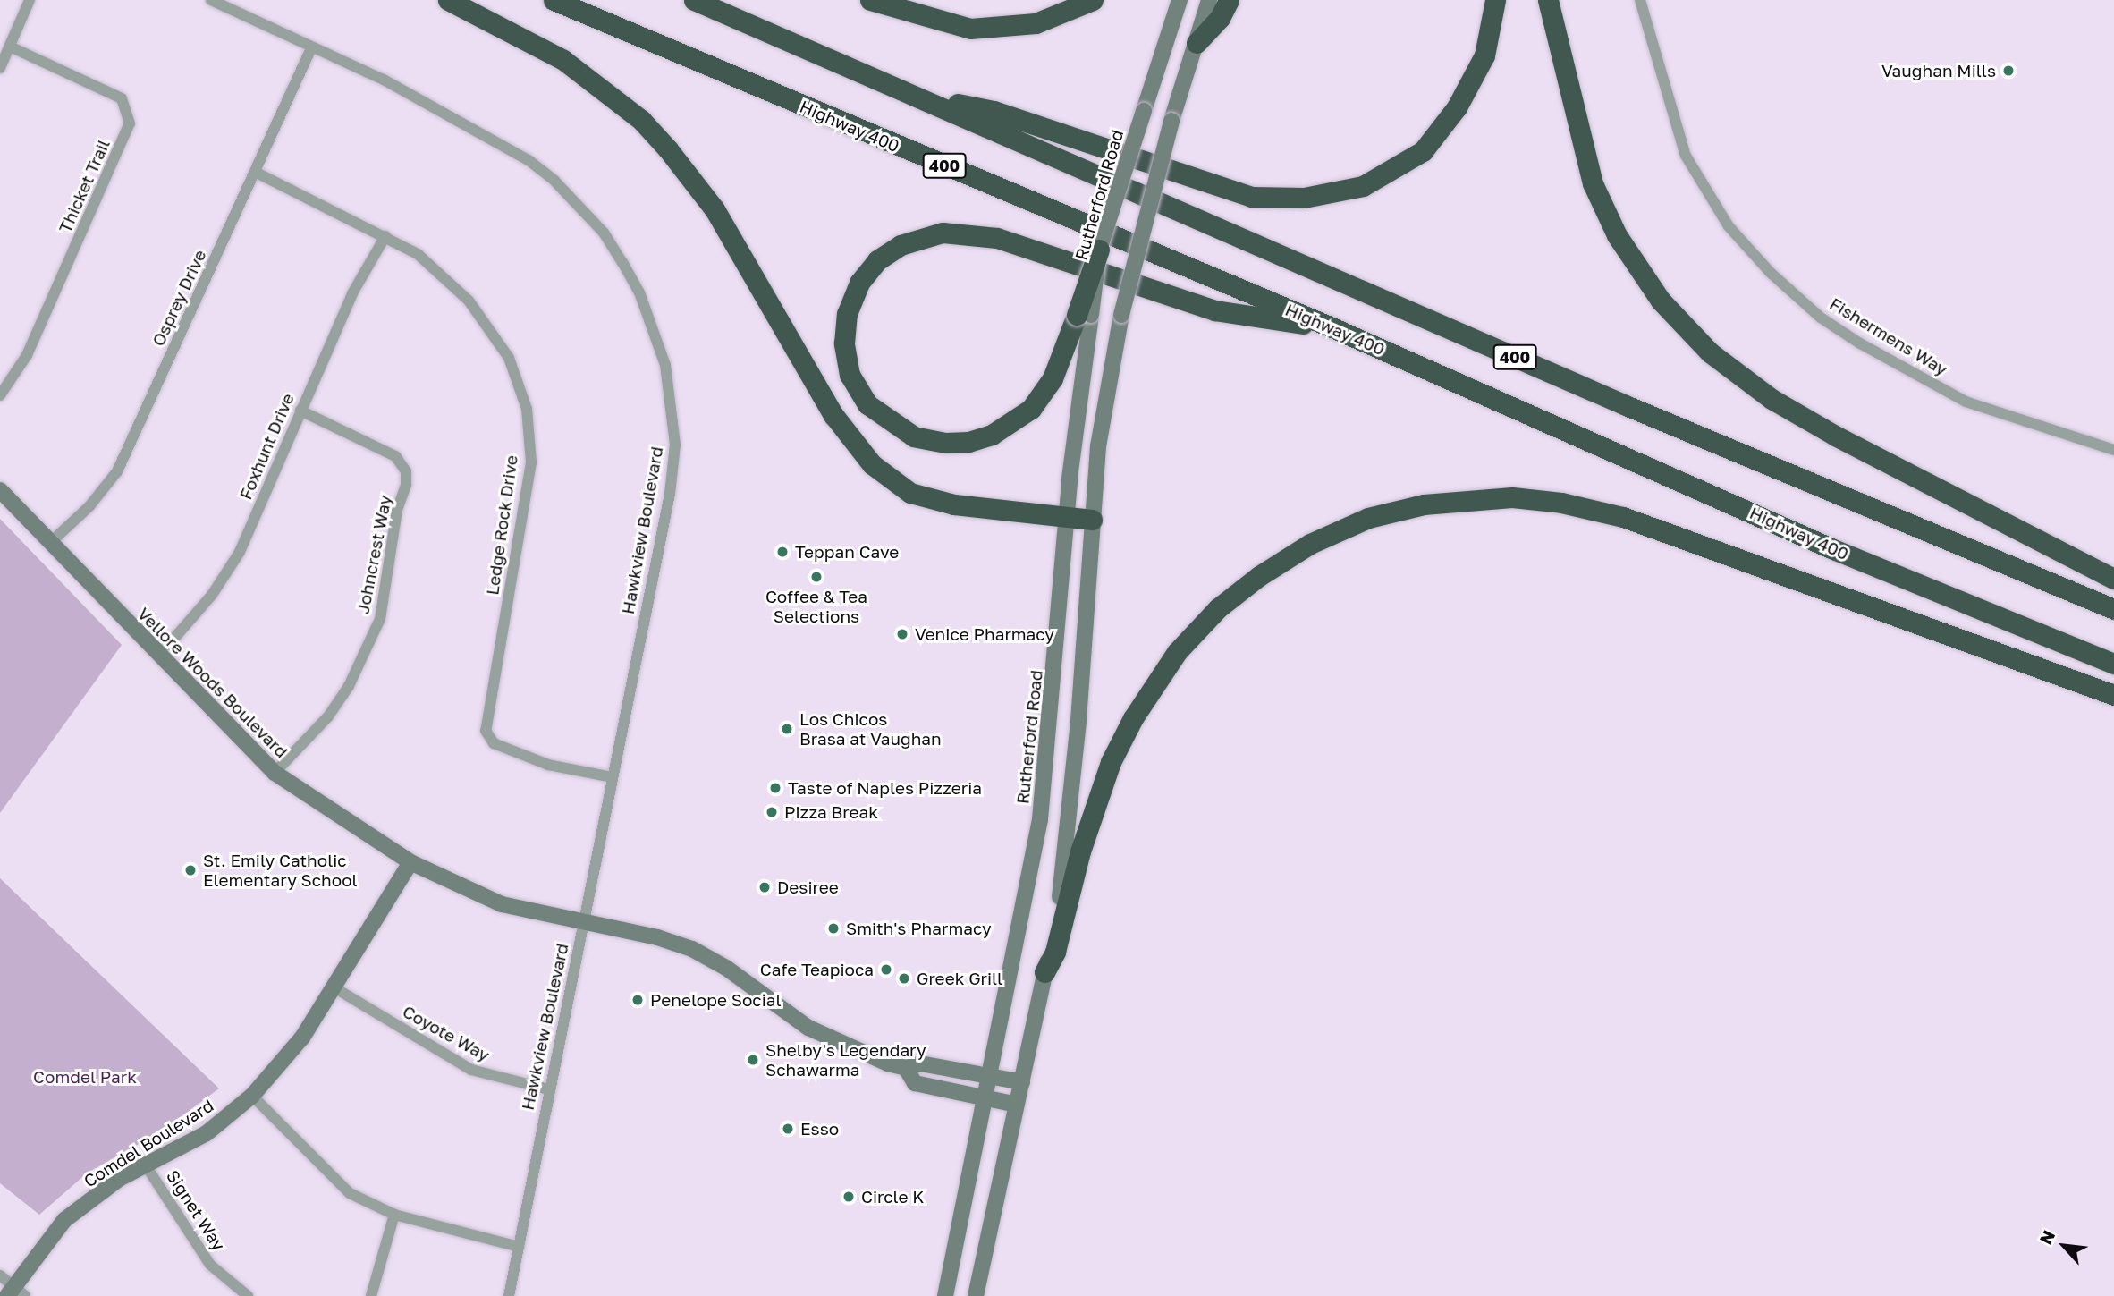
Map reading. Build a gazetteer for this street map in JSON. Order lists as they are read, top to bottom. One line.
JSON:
{"streets":{"highway":["Highway 400","400"],"main road":["Rutherford Road","Vellore Woods Boulevard","Comdel Boulevard"],"street":["Thicket Trail","Osprey Drive","Fishermens Way","Foxhunt Drive","Ledge Rock Drive","Hawkview Boulevard","Johncrest Way","Coyote Way","Signet Way"]},"crossings":[["Rutherford Road","Vellore Woods Boulevard"],["Osprey Drive","Ledge Rock Drive"],["Osprey Drive","Hawkview Boulevard"],["Osprey Drive","Vellore Woods Boulevard"],["Foxhunt Drive","Ledge Rock Drive"],["Foxhunt Drive","Johncrest Way"],["Foxhunt Drive","Vellore Woods Boulevard"],["Ledge Rock Drive","Hawkview Boulevard"],["Hawkview Boulevard","Vellore Woods Boulevard"],["Hawkview Boulevard","Coyote Way"],["Johncrest Way","Vellore Woods Boulevard"],["Vellore Woods Boulevard","Comdel Boulevard"],["Coyote Way","Comdel Boulevard"],["Comdel Boulevard","Signet Way"]],"parks":["Comdel Park"],"places":["Vaughan Mills","Teppan Cave","Coffee & Tea Selections","Venice Pharmacy","Los Chicos Brasa at Vaughan","Taste of Naples Pizzeria","Pizza Break","St. Emily Catholic Elementary School","Desiree","Smith's Pharmacy","Cafe Teapioca","Greek Grill","Penelope Social","Shelby's Legendary Schawarma","Esso","Circle K"],"north":"top left"}
